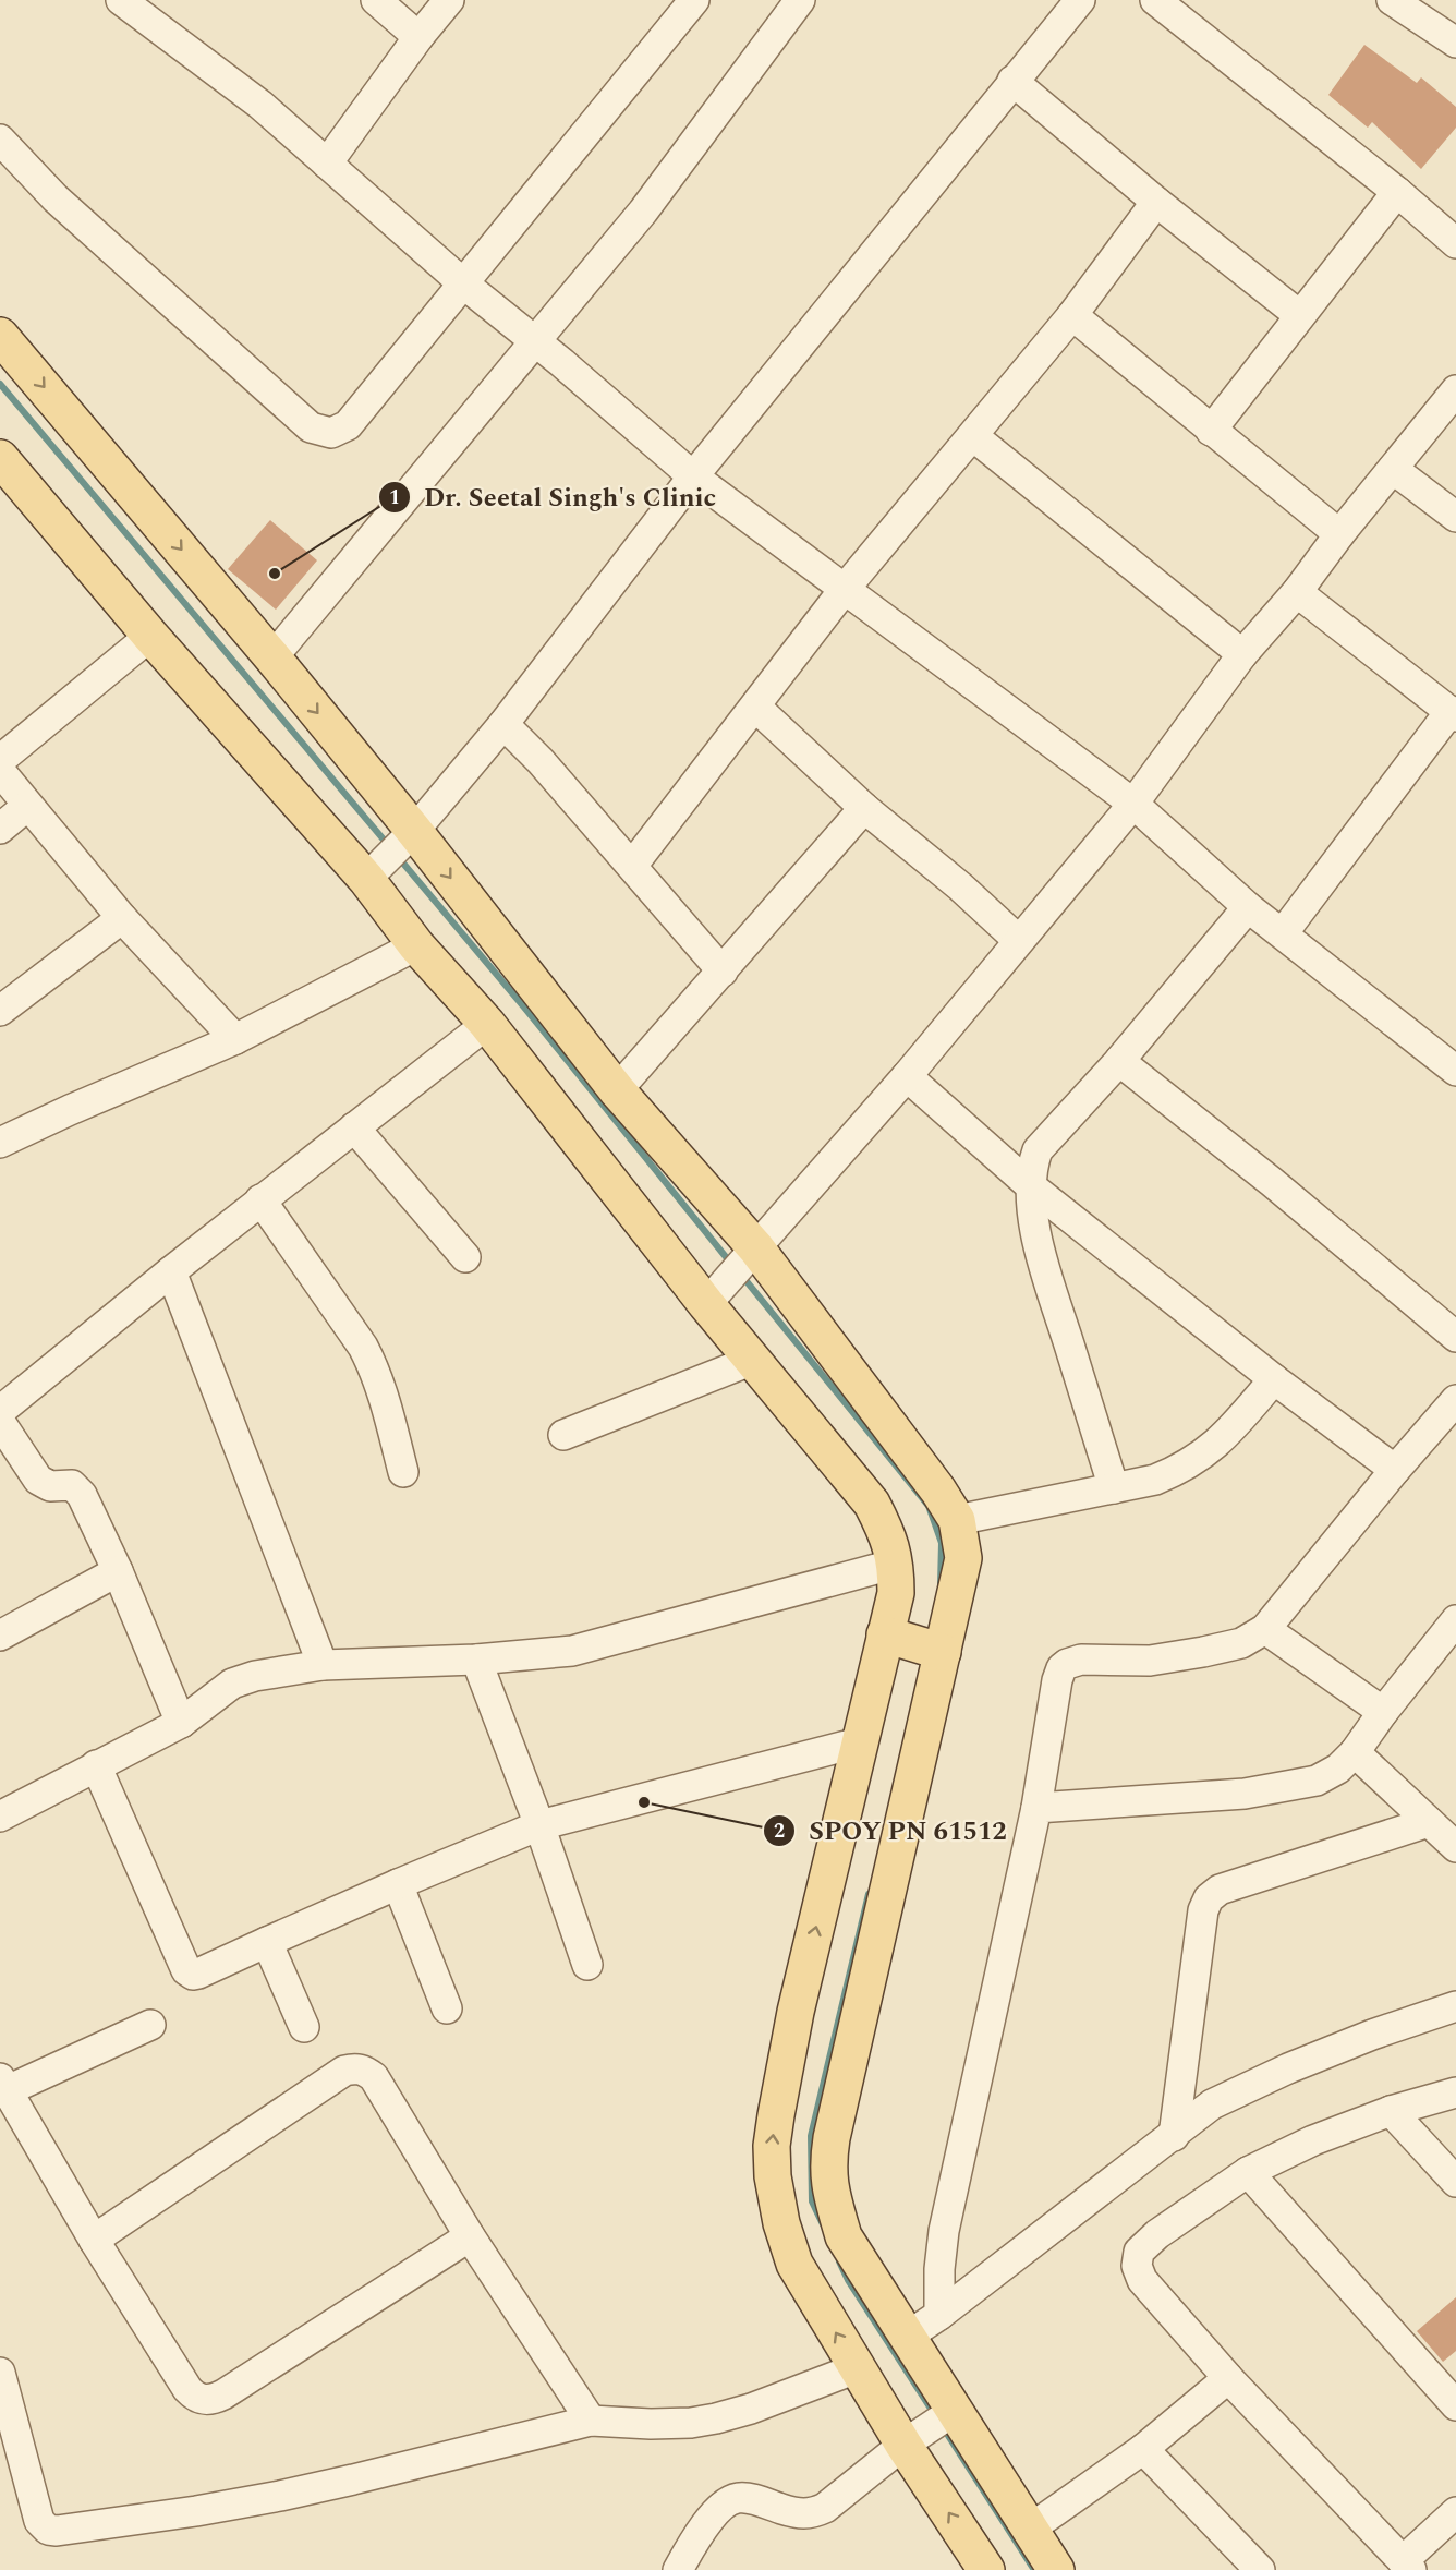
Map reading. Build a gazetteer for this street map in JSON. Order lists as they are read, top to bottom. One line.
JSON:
{"places":["Dr. Seetal Singh's Clinic","SPOY PN 61512"]}
